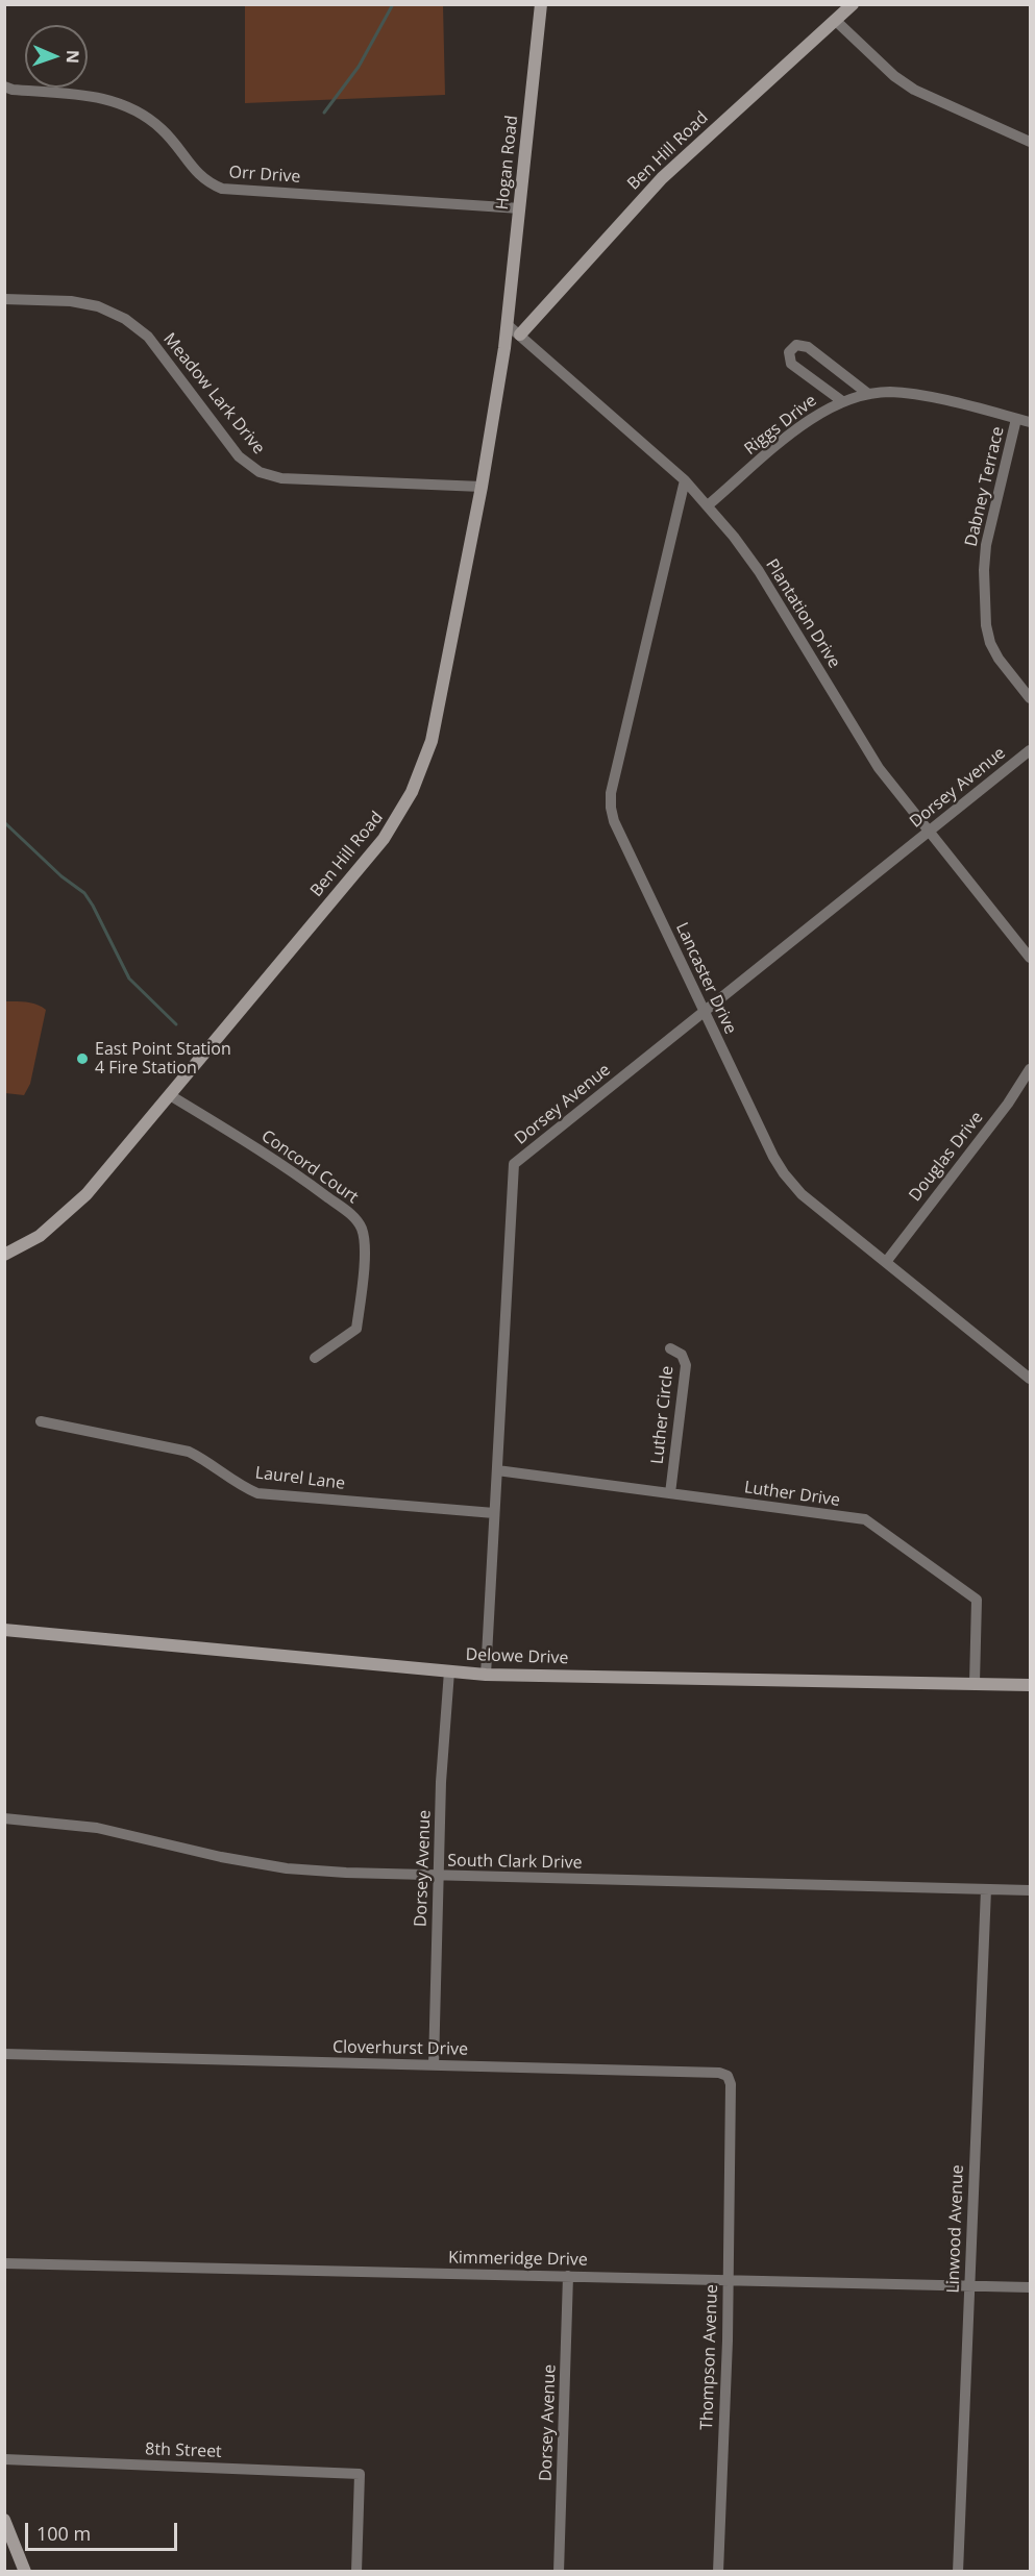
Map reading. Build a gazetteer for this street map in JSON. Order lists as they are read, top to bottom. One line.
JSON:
{"streets":{"street":["Ben Hill Road","Hogan Road","Orr Drive","Meadow Lark Drive","Riggs Drive","Dabney Terrace","Plantation Drive","Dorsey Avenue","Lancaster Drive","Douglas Drive","Concord Court","Luther Circle","Laurel Lane","Luther Drive","Delowe Drive","South Clark Drive","Cloverhurst Drive","Linwood Avenue","Kimmeridge Drive","Thompson Avenue","8th Street"]},"crossings":[["Ben Hill Road","Hogan Road"],["Ben Hill Road","Meadow Lark Drive"],["Ben Hill Road","Plantation Drive"],["Ben Hill Road","Concord Court"],["Hogan Road","Orr Drive"],["Hogan Road","Plantation Drive"],["Riggs Drive","Dabney Terrace"],["Riggs Drive","Plantation Drive"],["Plantation Drive","Dorsey Avenue"],["Plantation Drive","Lancaster Drive"],["Dorsey Avenue","Lancaster Drive"],["Dorsey Avenue","Laurel Lane"],["Dorsey Avenue","Luther Drive"],["Dorsey Avenue","Delowe Drive"],["Dorsey Avenue","South Clark Drive"],["Dorsey Avenue","Cloverhurst Drive"],["Dorsey Avenue","Kimmeridge Drive"],["Lancaster Drive","Douglas Drive"],["Luther Circle","Luther Drive"],["Luther Drive","Delowe Drive"],["South Clark Drive","Linwood Avenue"],["Cloverhurst Drive","Thompson Avenue"],["Linwood Avenue","Kimmeridge Drive"],["Kimmeridge Drive","Thompson Avenue"]],"places":["East Point Station 4 Fire Station"],"scale_bar":"100 m","north":"right"}
